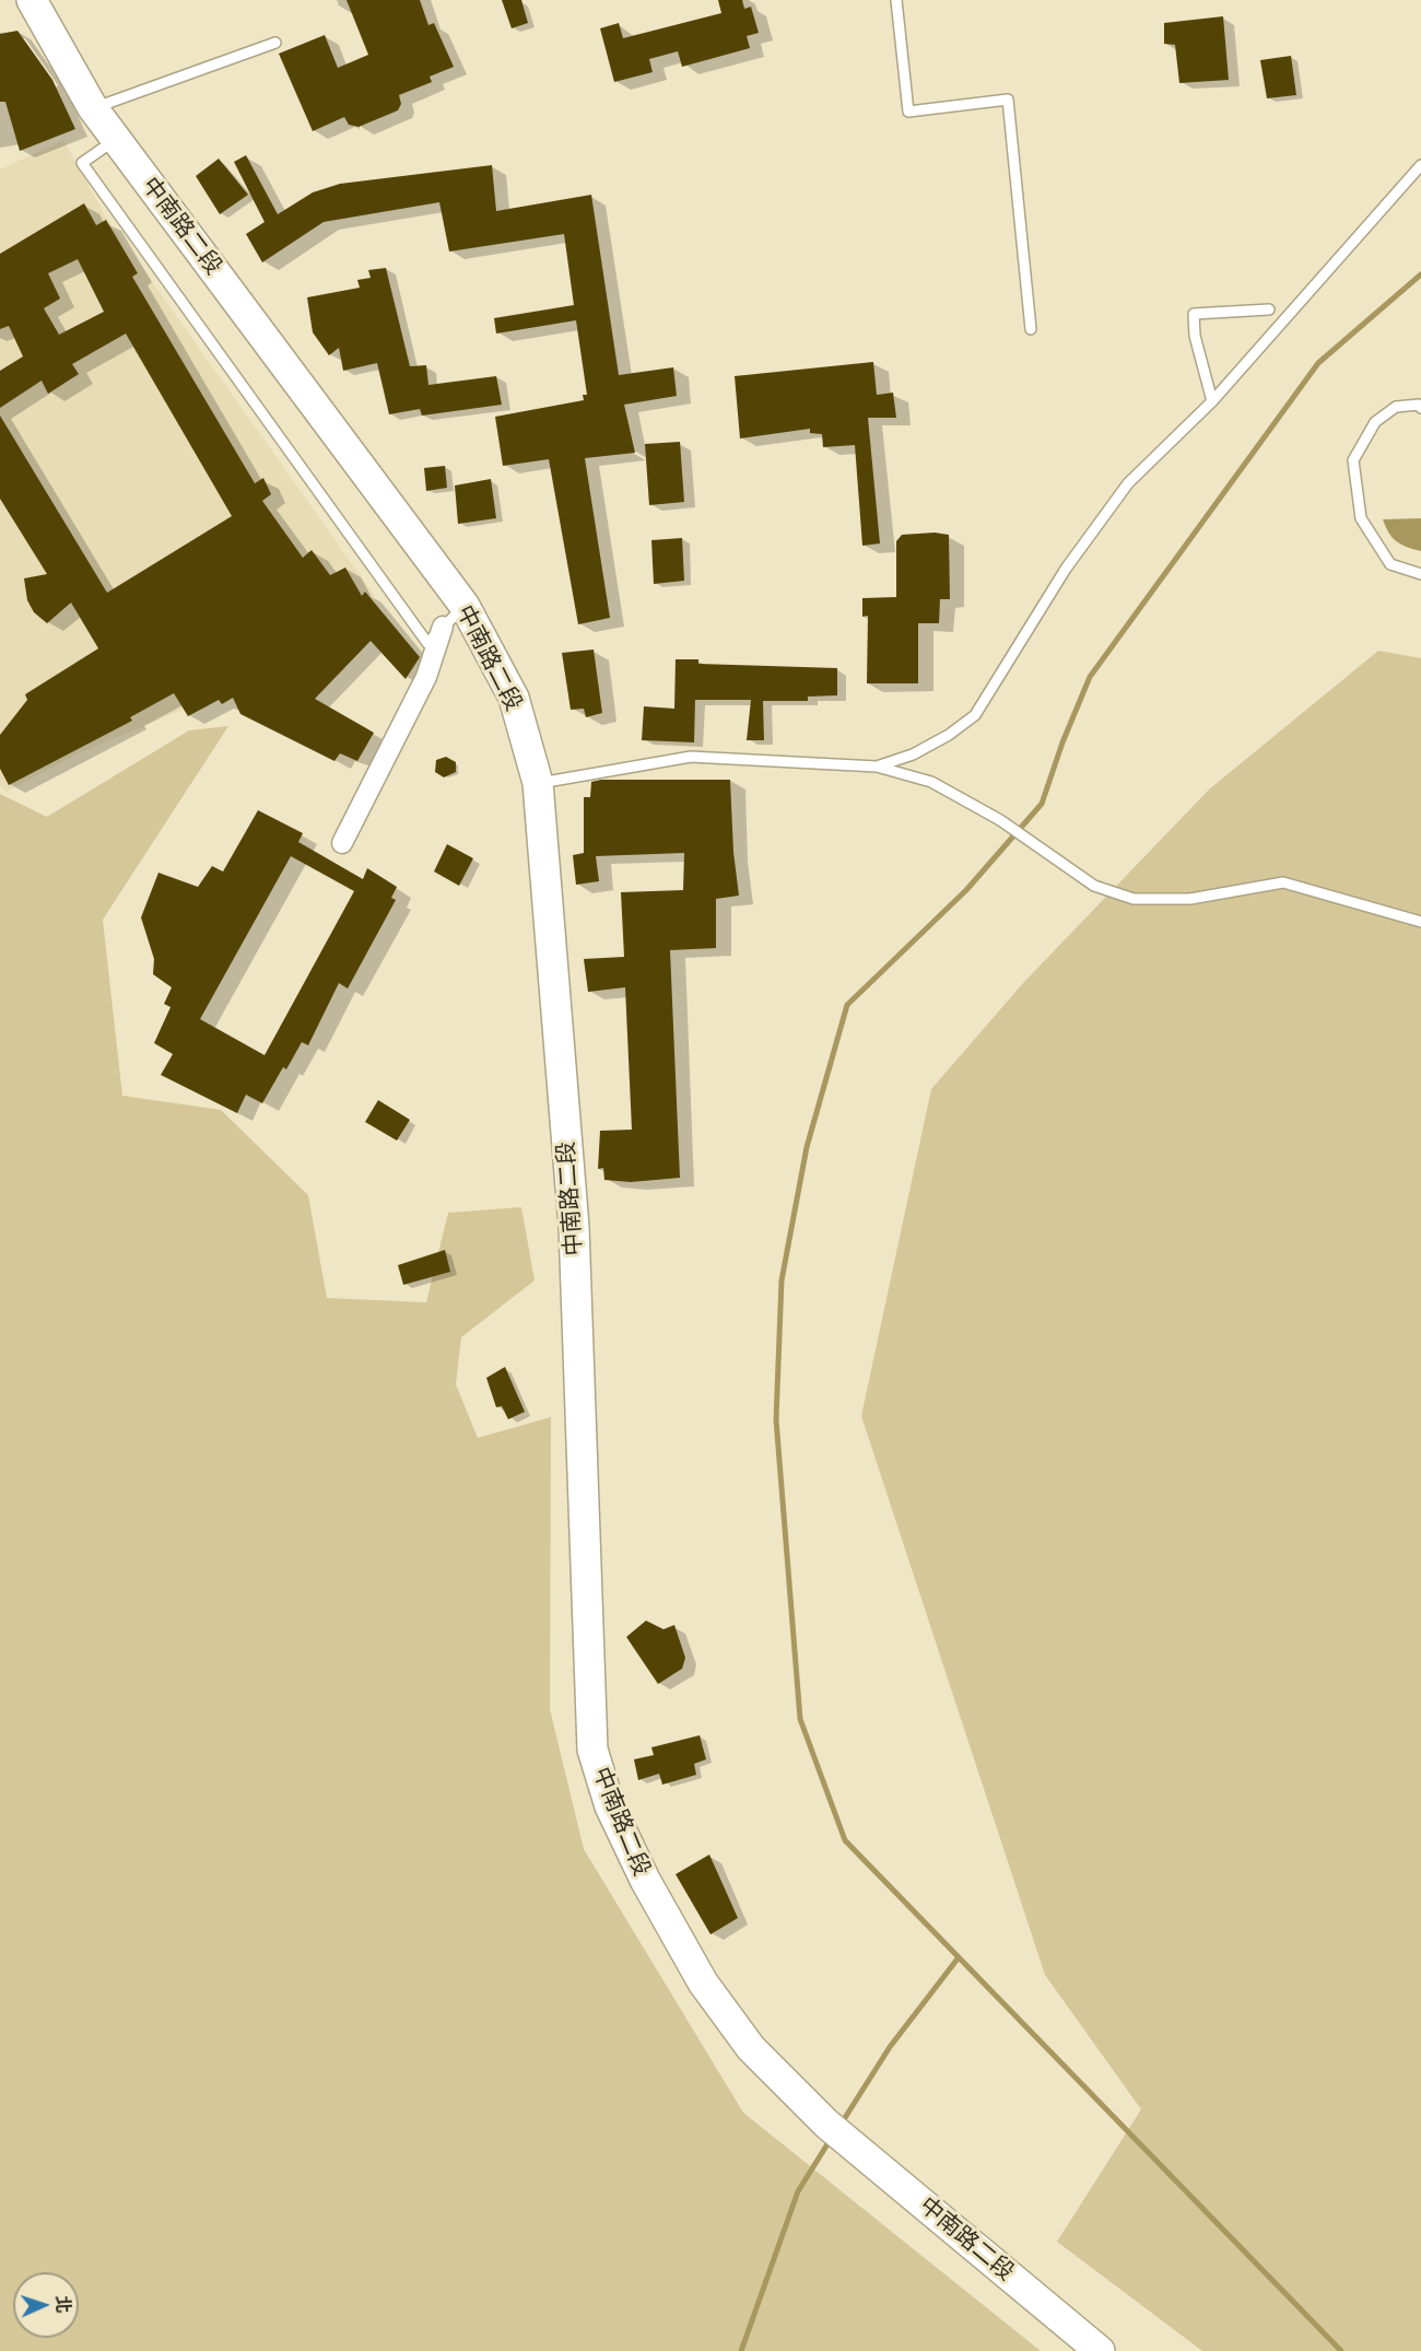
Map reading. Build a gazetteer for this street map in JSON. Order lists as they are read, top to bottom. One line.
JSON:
{"streets":{"main road":["中南路二段"]},"north":"right"}
